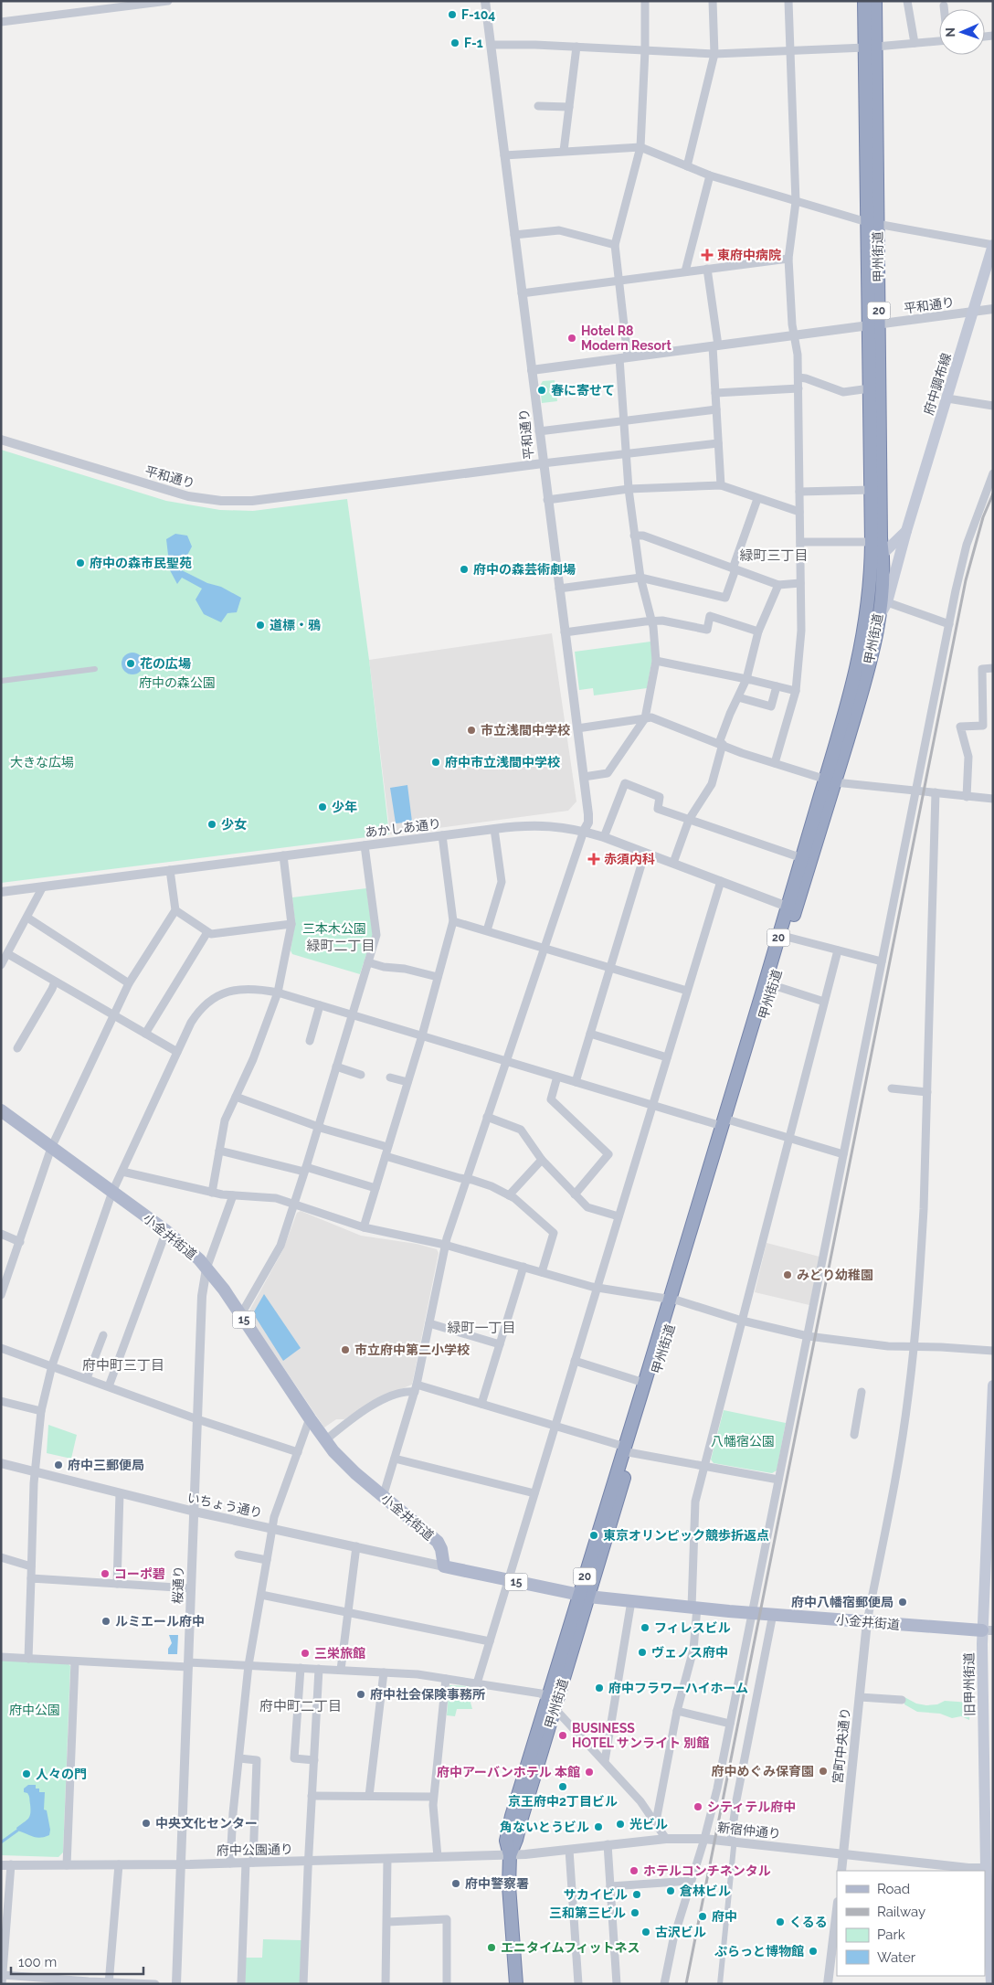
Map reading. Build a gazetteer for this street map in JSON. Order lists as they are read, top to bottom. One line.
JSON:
{"streets":{"highway":["甲州街道","20"],"main road":["府中調布線","小金井街道","15","旧甲州街道"],"street":["平和通り","あかしあ通り","いちょう通り","桜通り","宮町中央通り","新宿仲通り","府中公園通り"]},"crossings":[["甲州街道","平和通り"],["甲州街道","府中調布線"],["甲州街道","あかしあ通り"],["甲州街道","小金井街道"],["甲州街道","新宿仲通り"],["甲州街道","府中公園通り"],["平和通り","府中調布線"],["小金井街道","いちょう通り"],["小金井街道","桜通り"],["小金井街道","旧甲州街道"],["小金井街道","宮町中央通り"],["いちょう通り","桜通り"],["桜通り","府中公園通り"],["旧甲州街道","新宿仲通り"],["宮町中央通り","新宿仲通り"],["新宿仲通り","府中公園通り"]],"districts":["緑町三丁目","緑町二丁目","緑町一丁目","府中町三丁目","府中町二丁目"],"parks":["府中の森公園","大きな広場","三本木公園","八幡宿公園","府中公園"],"places":{"other":["F-104","F-1","Hotel R8 Modern Resort","春に寄せて","府中の森市民聖苑","府中の森芸術劇場","道標・鴉","花の広場","市立浅間中学校","府中市立浅間中学校","少年","少女","みどり幼稚園","市立府中第二小学校","府中三郵便局","東京オリンピック競歩折返点","コーポ碧","府中八幡宿郵便局","ルミエール府中","フィレスビル","ヴェノス府中","三栄旅館","府中フラワーハイホーム","府中社会保険事務所","BUSINESS HOTEL サンライト 別館","府中めぐみ保育園","府中アーバンホテル 本館","人々の門","京王府中2丁目ビル","シティテル府中","中央文化センター","光ビル","角ないとうビル","ホテルコンチネンタル","府中警察署","倉林ビル","サカイビル","三和第三ビル","府中","くるる","古沢ビル","エニタイムフィットネス","ぷらっと博物館"],"health":["東府中病院","赤須内科"]},"legend":["Road","Railway","Park","Water"],"scale_bar":"100 m","north":"left"}
